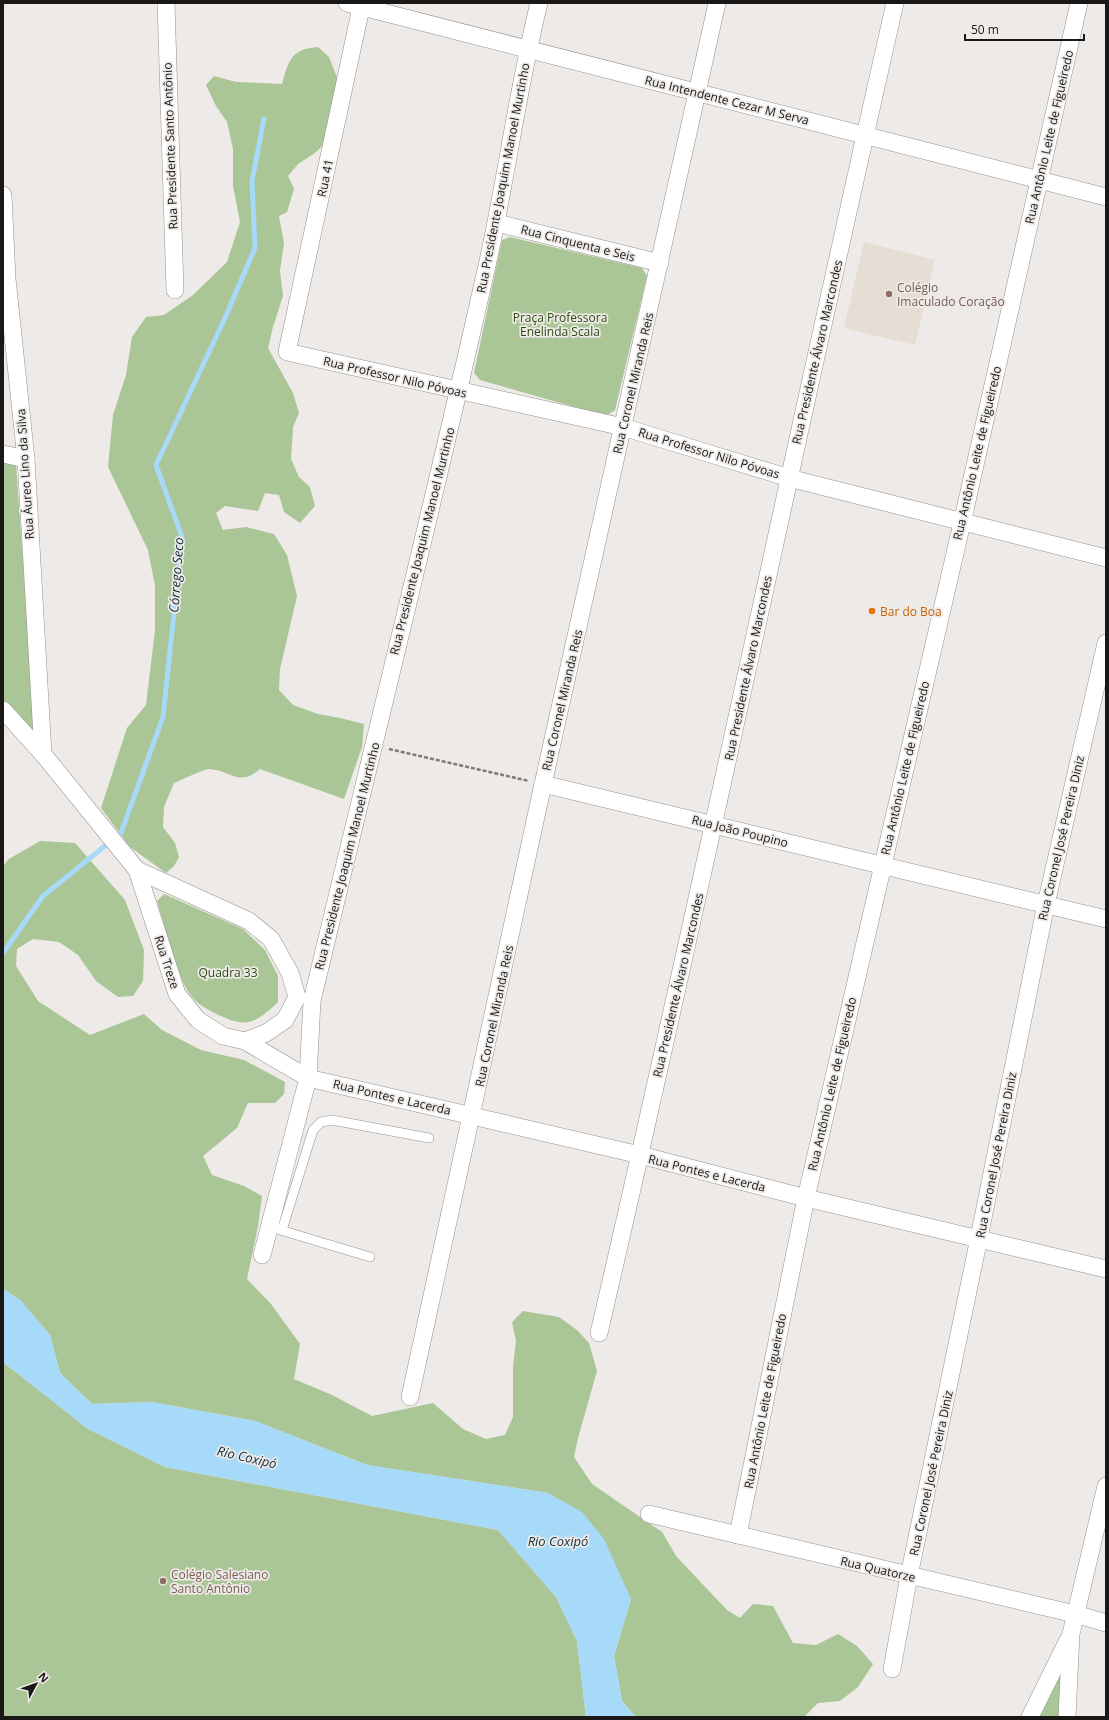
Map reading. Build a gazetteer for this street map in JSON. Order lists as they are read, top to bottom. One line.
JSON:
{"streets":{"street":["Rua Intendente Cezar M Serva","Rua Antônio Leite de Figueiredo","Rua Presidente Santo Antônio","Rua 41","Rua Presidente Joaquim Manoel Murtinho","Rua Cinquenta e Seis","Rua Presidente Álvaro Marcondes","Rua Professor Nilo Póvoas","Rua Coronel Miranda Reis","Rua Áureo Lino da Silva","Rua João Poupino","Rua Coronel José Pereira Diniz","Rua Treze","Rua Pontes e Lacerda","Rua Quatorze"]},"crossings":[["Rua Intendente Cezar M Serva","Rua Antônio Leite de Figueiredo"],["Rua Intendente Cezar M Serva","Rua 41"],["Rua Intendente Cezar M Serva","Rua Presidente Joaquim Manoel Murtinho"],["Rua Intendente Cezar M Serva","Rua Presidente Álvaro Marcondes"],["Rua Intendente Cezar M Serva","Rua Coronel Miranda Reis"],["Rua Antônio Leite de Figueiredo","Rua Professor Nilo Póvoas"],["Rua Antônio Leite de Figueiredo","Rua João Poupino"],["Rua Antônio Leite de Figueiredo","Rua Pontes e Lacerda"],["Rua Antônio Leite de Figueiredo","Rua Quatorze"],["Rua 41","Rua Professor Nilo Póvoas"],["Rua Presidente Joaquim Manoel Murtinho","Rua Cinquenta e Seis"],["Rua Presidente Joaquim Manoel Murtinho","Rua Professor Nilo Póvoas"],["Rua Presidente Joaquim Manoel Murtinho","Rua Treze"],["Rua Presidente Joaquim Manoel Murtinho","Rua Pontes e Lacerda"],["Rua Cinquenta e Seis","Rua Coronel Miranda Reis"],["Rua Presidente Álvaro Marcondes","Rua Professor Nilo Póvoas"],["Rua Presidente Álvaro Marcondes","Rua João Poupino"],["Rua Presidente Álvaro Marcondes","Rua Pontes e Lacerda"],["Rua Professor Nilo Póvoas","Rua Coronel Miranda Reis"],["Rua Coronel Miranda Reis","Rua João Poupino"],["Rua Coronel Miranda Reis","Rua Pontes e Lacerda"],["Rua Áureo Lino da Silva","Rua Treze"],["Rua João Poupino","Rua Coronel José Pereira Diniz"],["Rua Coronel José Pereira Diniz","Rua Pontes e Lacerda"],["Rua Coronel José Pereira Diniz","Rua Quatorze"],["Rua Treze","Rua Pontes e Lacerda"]],"water":["Córrego Seco","Rio Coxipó"],"parks":["Praça Professora Enelinda Scala","Quadra 33"],"places":["Colégio Imaculado Coração","Bar do Boa","Colégio Salesiano Santo Antônio"],"scale_bar":"50 m","north":"top right"}
